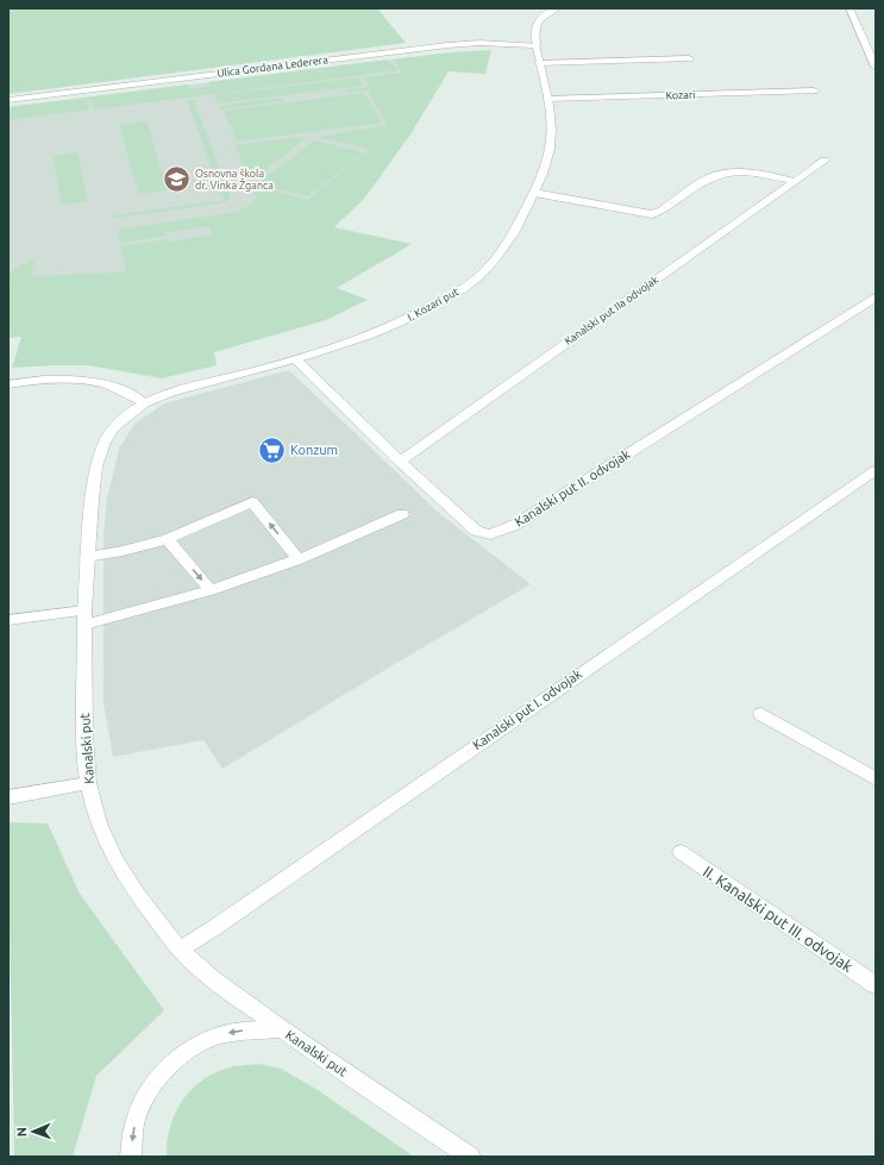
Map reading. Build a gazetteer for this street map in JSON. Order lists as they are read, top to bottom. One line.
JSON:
{"streets":{"street":["Ulica Gordana Lederera","Kozari","I. Kozari put","Kanalski put IIa odvojak","Kanalski put II. odvojak","Kanalski put I. odvojak","Kanalski put","II. Kanalski put III. odvojak"]},"crossings":[["Kozari","I. Kozari put"],["I. Kozari put","Kanalski put II. odvojak"],["I. Kozari put","Kanalski put"],["Kanalski put IIa odvojak","Kanalski put II. odvojak"],["Kanalski put I. odvojak","Kanalski put"]],"places":{"school or university":["Osnovna škola dr. Vinka Žganca"],"supermarket":["Konzum"]},"north":"left"}
